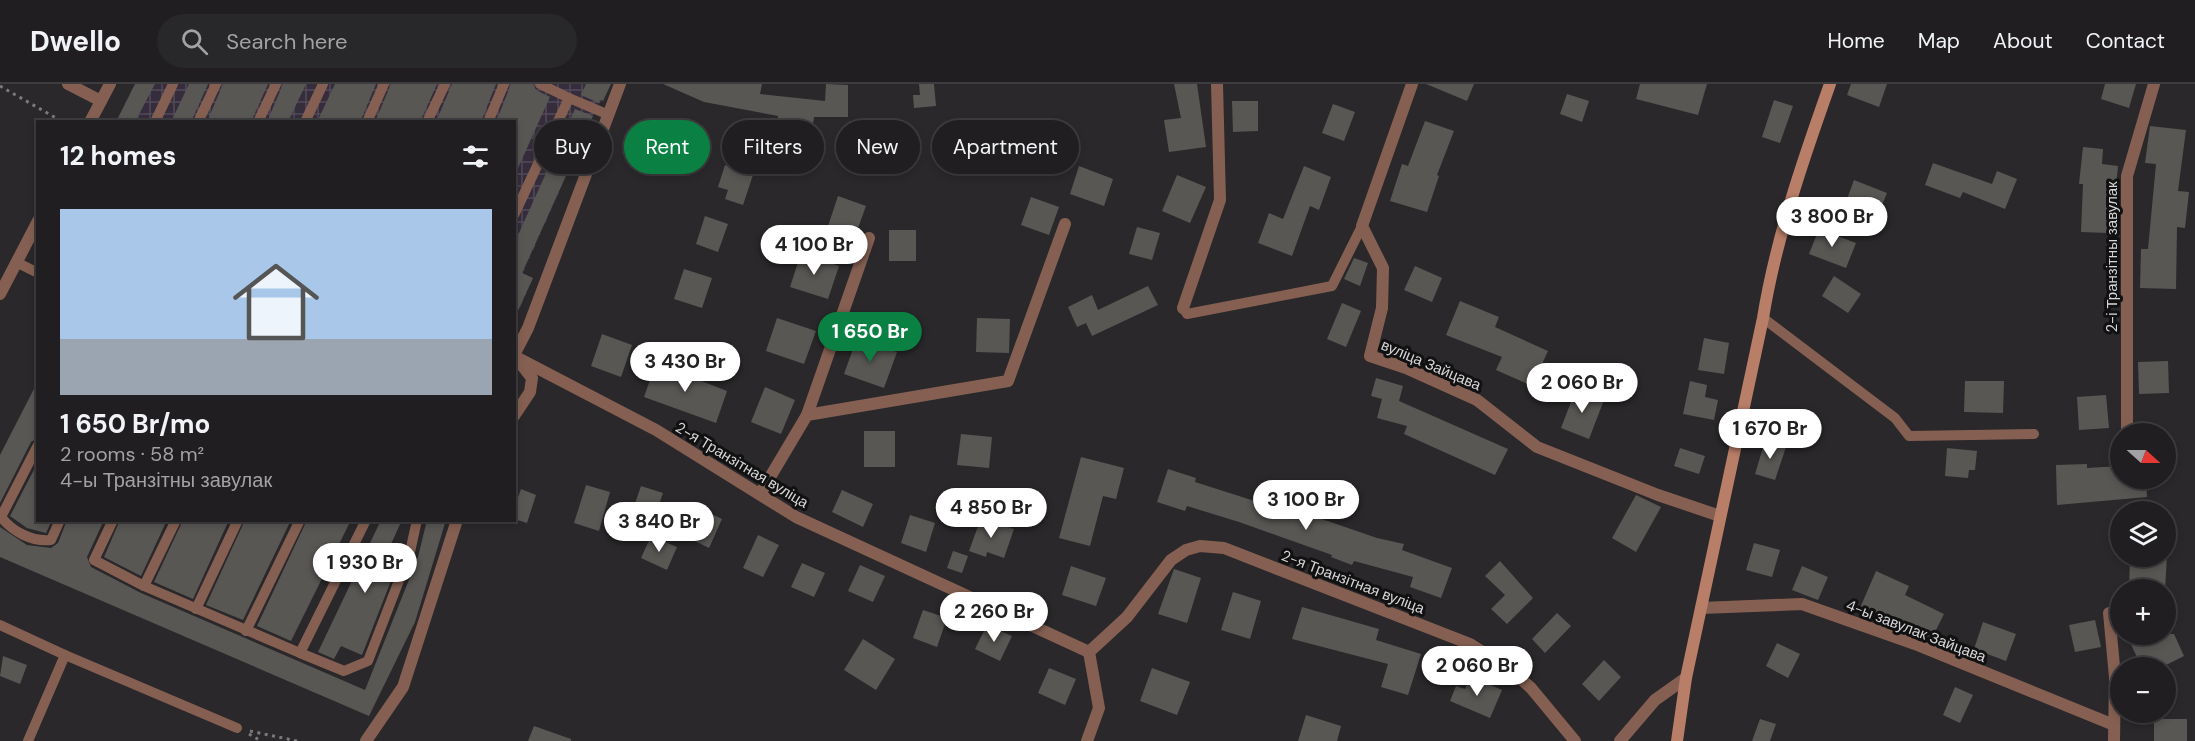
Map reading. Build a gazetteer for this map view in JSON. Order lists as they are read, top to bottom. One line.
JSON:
{"streets":{"street":["2-і Транзітны завулак","вуліца Зайцава","2-я Транзітная вуліца","4-ы завулак Зайцава"]},"north":"right","page":{"header":"Dwello","search":"Search here","nav":["Home","Map","About","Contact"],"chip":["Buy","Rent","Filters","New","Apartment"],"heading":"12 homes","list":[{"name":"1 650 Br/mo","note":"2 rooms · 58 m² · 4-ы Транзітны завулак"}],"price":["3 800 Br","4 100 Br","1 650 Br","3 430 Br","2 060 Br","1 670 Br","3 100 Br","4 850 Br","3 840 Br","1 930 Br","2 260 Br","2 060 Br"],"map_buttons":["+","−"]}}
